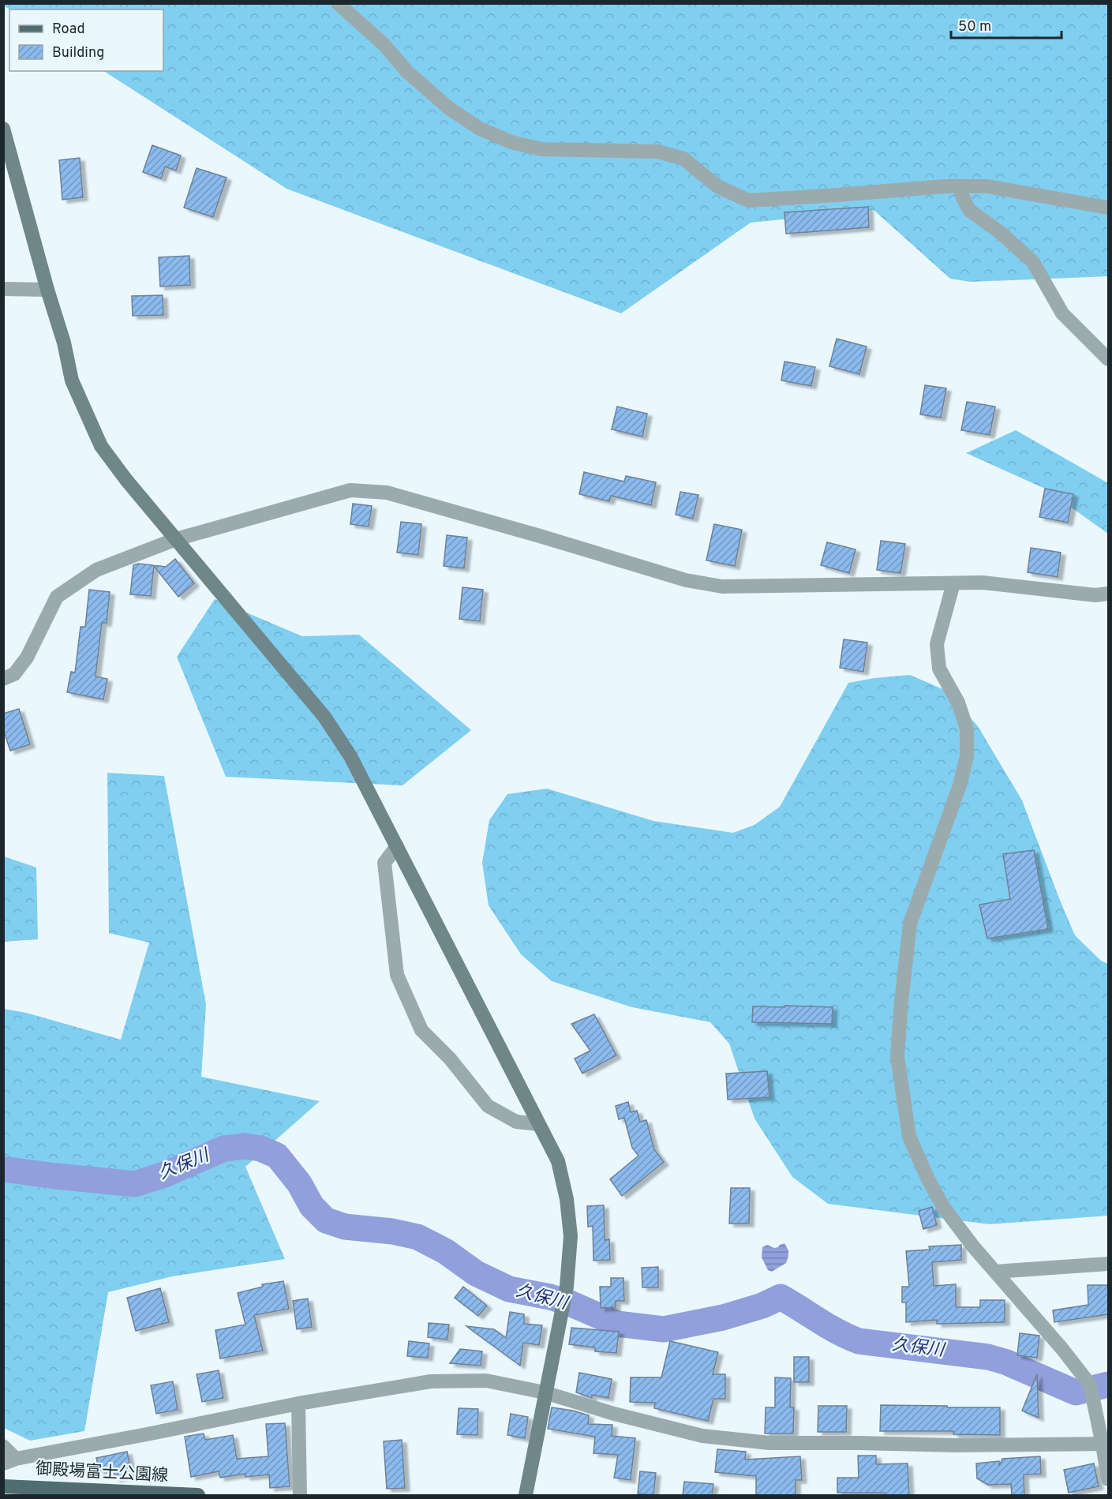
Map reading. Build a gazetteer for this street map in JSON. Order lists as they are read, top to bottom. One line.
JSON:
{"streets":{"main road":["御殿場富士公園線"]},"water":["久保川"],"legend":["Road","Building"],"scale_bar":"50 m"}
